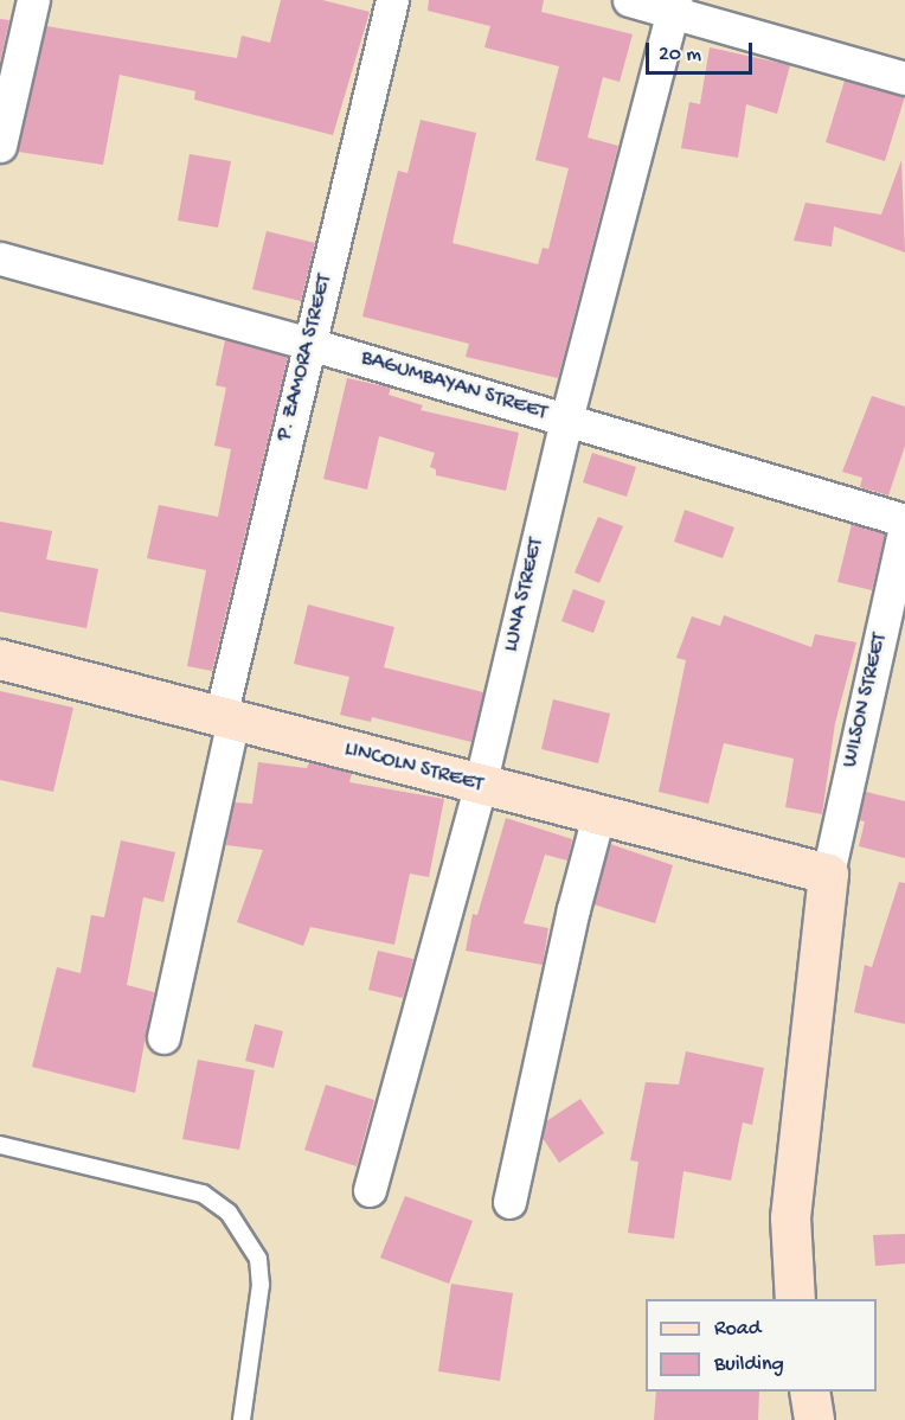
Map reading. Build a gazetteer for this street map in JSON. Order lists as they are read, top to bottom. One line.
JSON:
{"streets":{"street":["P. ZAMORA STREET","BAGUMBAYAN STREET","LUNA STREET","WILSON STREET","LINCOLN STREET"]},"crossings":[["P. ZAMORA STREET","BAGUMBAYAN STREET"],["P. ZAMORA STREET","LINCOLN STREET"],["BAGUMBAYAN STREET","LUNA STREET"],["LUNA STREET","LINCOLN STREET"],["WILSON STREET","LINCOLN STREET"]],"legend":["Road","Building"],"scale_bar":"20 m"}
